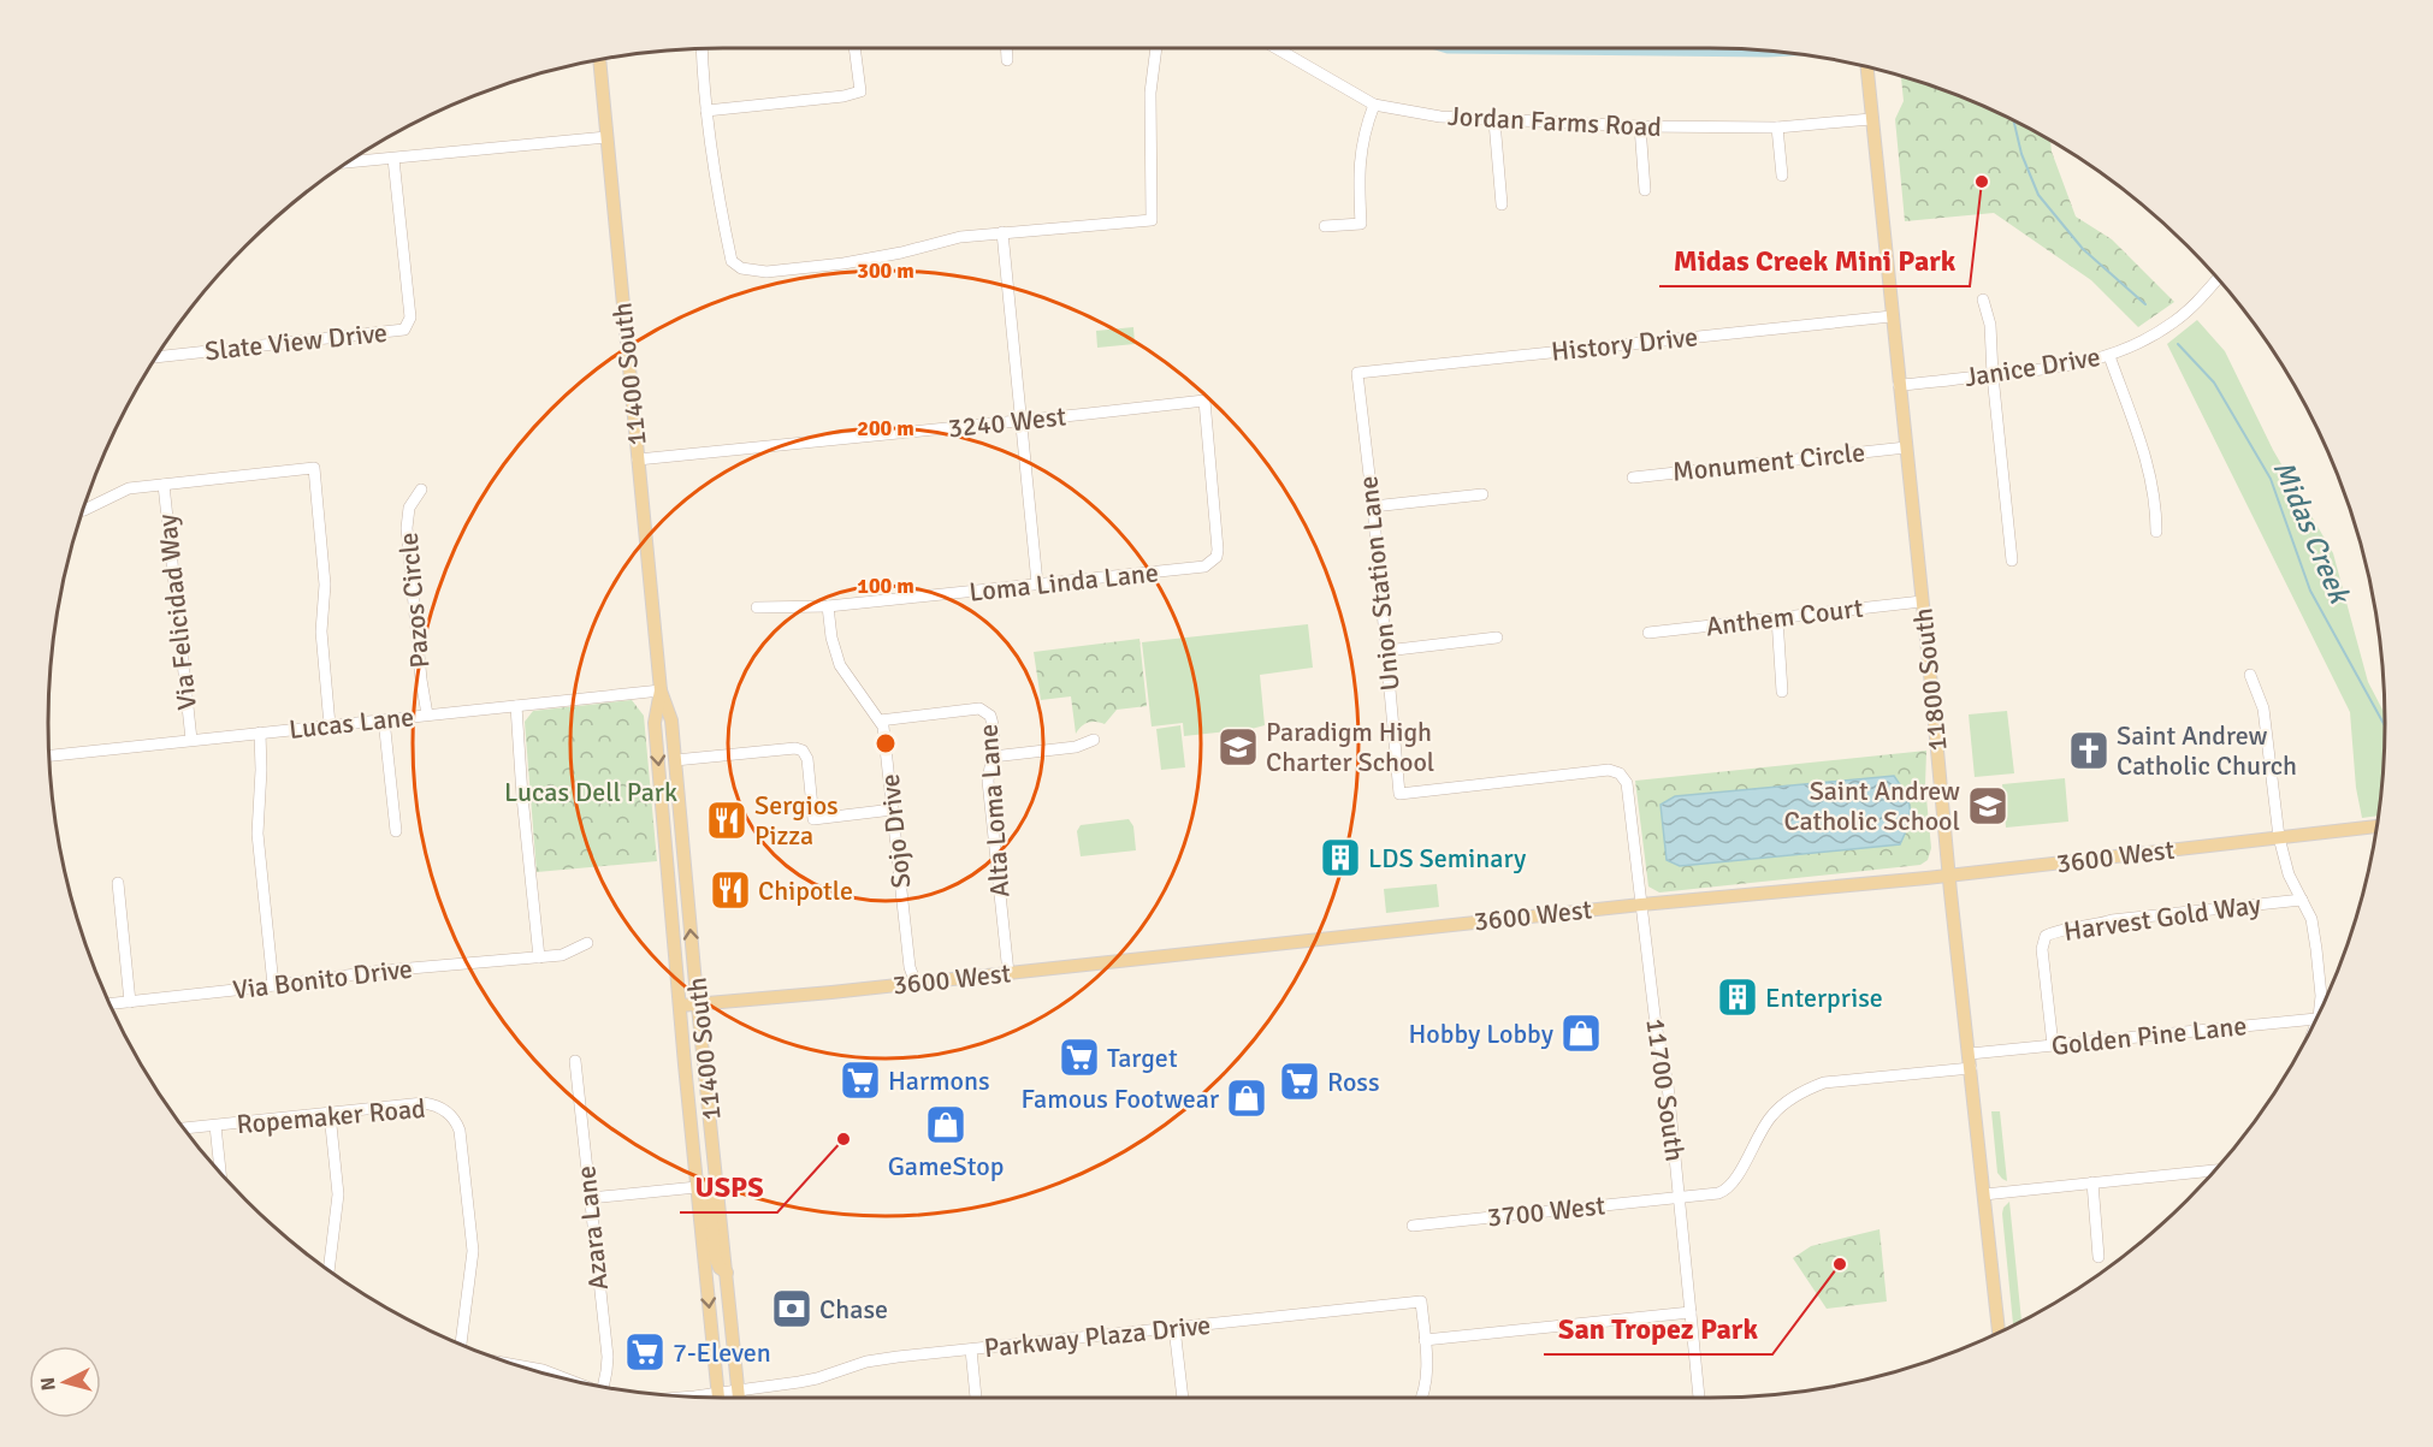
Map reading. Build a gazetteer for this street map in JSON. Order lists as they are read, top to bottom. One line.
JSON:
{"streets":{"main road":["11400 South","11800 South","3600 West"],"street":["Jordan Farms Road","Slate View Drive","History Drive","Janice Drive","3240 West","Monument Circle","Loma Linda Lane","Union Station Lane","Pazos Circle","Via Felicidad Way","Anthem Court","Lucas Lane","Alta Loma Lane","Sojo Drive","Harvest Gold Way","Via Bonito Drive","Golden Pine Lane","11700 South","Ropemaker Road","3700 West","Azara Lane","Parkway Plaza Drive"]},"crossings":[["Jordan Farms Road","11800 South"],["History Drive","Union Station Lane"],["History Drive","11800 South"],["Janice Drive","11800 South"],["11400 South","3240 West"],["11400 South","Lucas Lane"],["11400 South","3600 West"],["11400 South","Parkway Plaza Drive"],["3240 West","Loma Linda Lane"],["Monument Circle","11800 South"],["Loma Linda Lane","Sojo Drive"],["Union Station Lane","11700 South"],["Pazos Circle","Lucas Lane"],["Via Felicidad Way","Lucas Lane"],["Anthem Court","11800 South"],["11800 South","3600 West"],["11800 South","Golden Pine Lane"],["11800 South","3700 West"],["Alta Loma Lane","Sojo Drive"],["Alta Loma Lane","3600 West"],["Sojo Drive","3600 West"],["3600 West","11700 South"],["Harvest Gold Way","Golden Pine Lane"],["11700 South","3700 West"]],"water":["Midas Creek"],"parks":["Lucas Dell Park"],"places":{"other":["Midas Creek Mini Park","USPS","San Tropez Park"],"school or university":["Paradigm High Charter School","Saint Andrew Catholic School"],"church":["Saint Andrew Catholic Church"],"restaurant":["Sergios Pizza","Chipotle"],"building":["LDS Seminary","Enterprise"],"shop":["Hobby Lobby","Famous Footwear","GameStop"],"supermarket":["Target","Harmons","Ross","7-Eleven"],"bank":["Chase"]},"north":"left","rings":["300 m","200 m","100 m"]}
